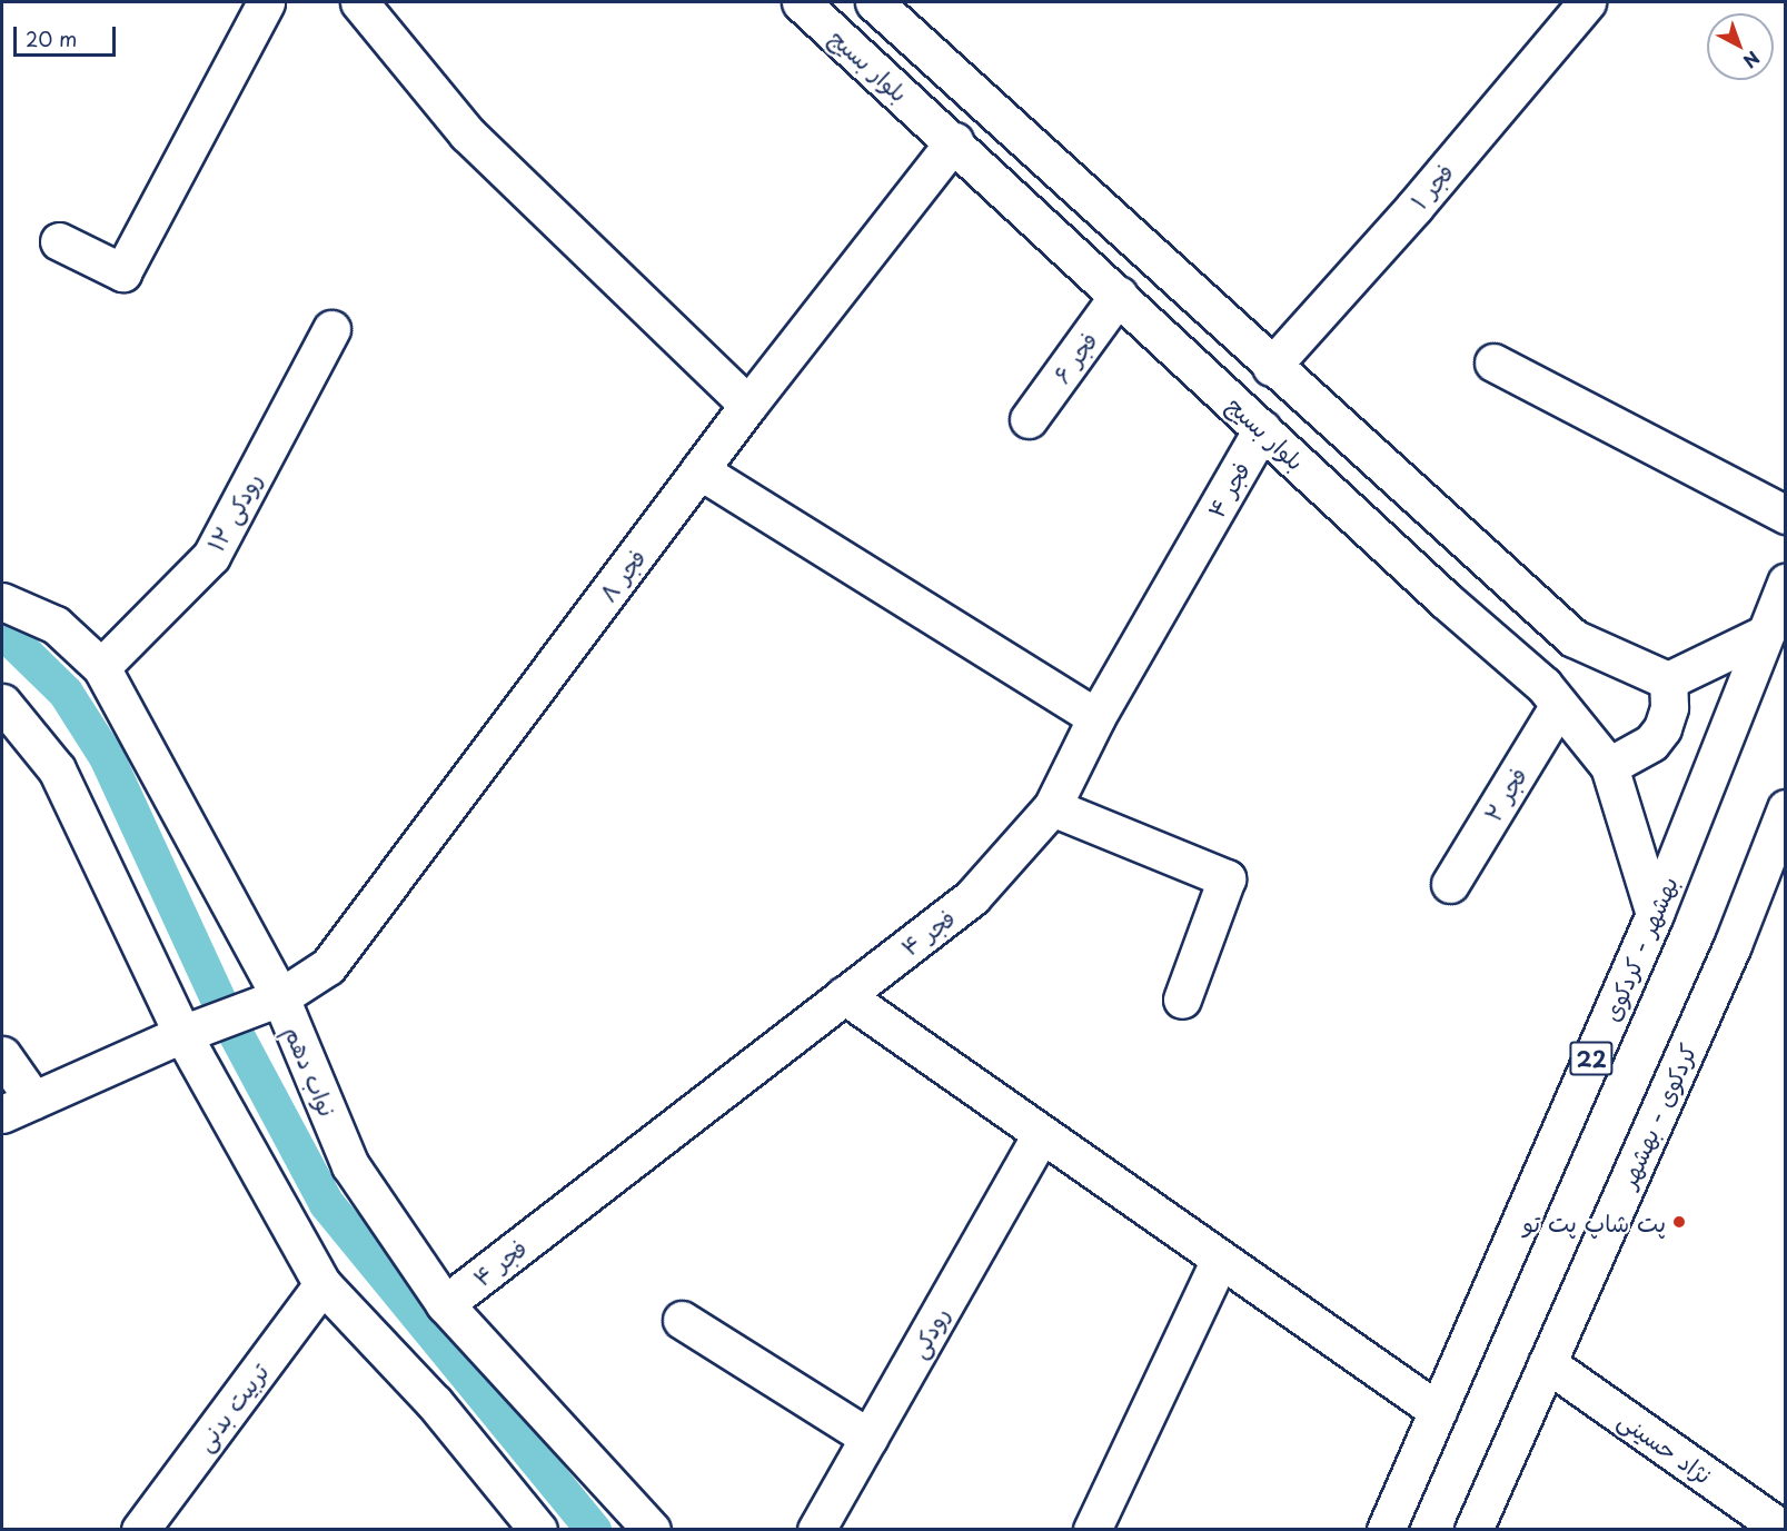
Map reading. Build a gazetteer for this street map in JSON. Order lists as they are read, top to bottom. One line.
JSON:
{"streets":{"main road":["بلوار بسیج","فجر ۱","فجر ۶","فجر ۴","رودکی ۱۲","فجر ۸","فجر ۲","بهشهر - کردکوی","22","نواب دهم","کردکوی - بهشهر","رودکی","تربیت بدنی","نژاد حسینی"]},"crossings":[["بلوار بسیج","فجر ۱"],["بلوار بسیج","فجر ۶"],["بلوار بسیج","فجر ۴"],["بلوار بسیج","فجر ۸"],["بلوار بسیج","فجر ۲"],["بلوار بسیج","بهشهر - کردکوی"],["فجر ۴","نواب دهم"],["رودکی ۱۲","نواب دهم"],["فجر ۸","نواب دهم"],["کردکوی - بهشهر","نژاد حسینی"]],"places":["پت شاپ پت تو"],"scale_bar":"20 m","north":"bottom right"}
